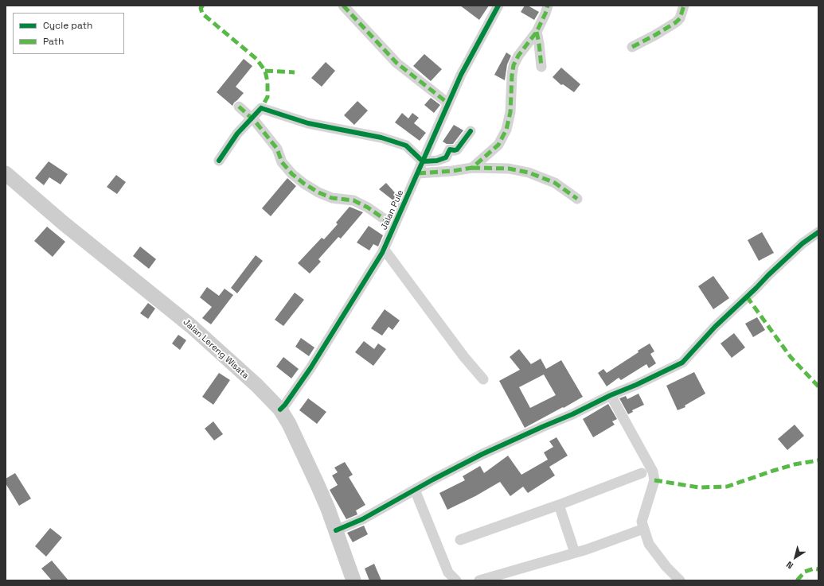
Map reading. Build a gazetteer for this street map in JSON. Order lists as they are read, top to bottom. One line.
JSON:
{"streets":{"main road":["Jalan Lereng Wisata"],"street":["Jalan Pule"]},"crossings":[["Jalan Pule","Jalan Lereng Wisata"]],"legend":["Cycle path","Path"],"north":"bottom left"}
